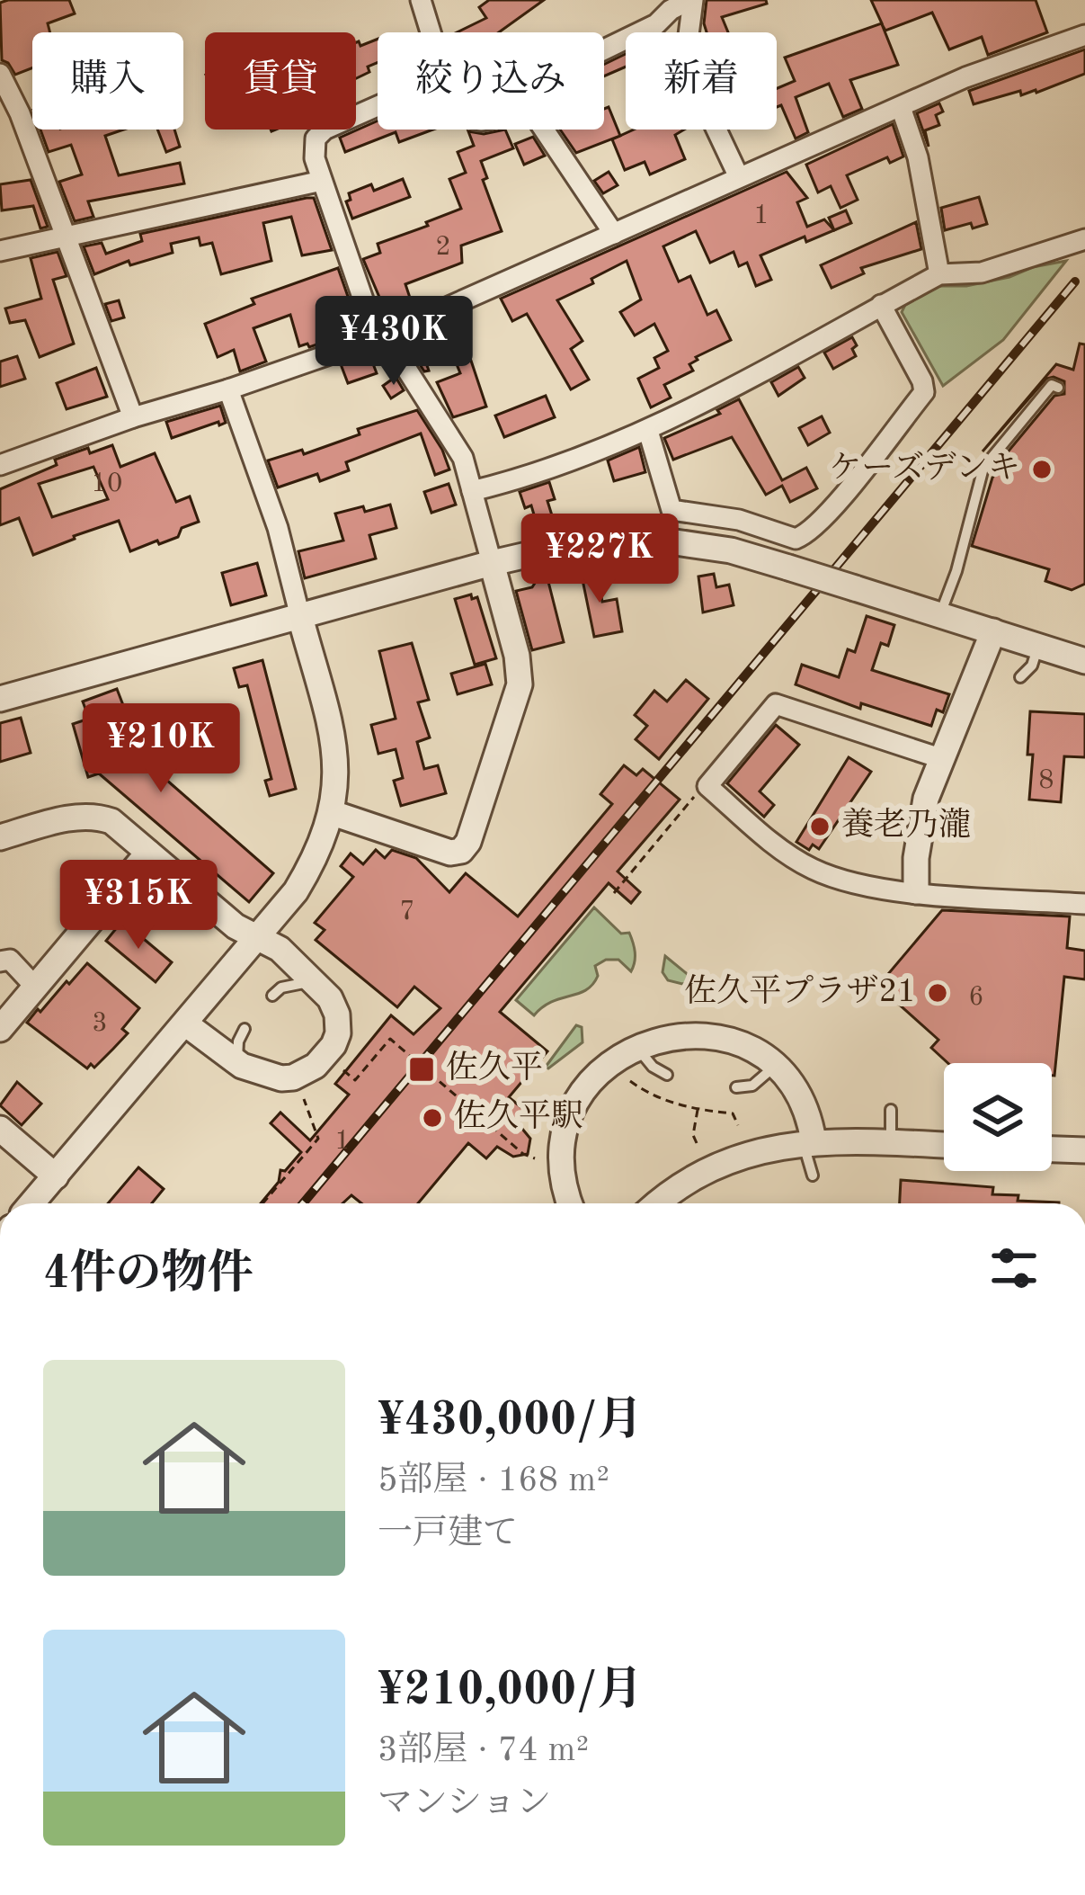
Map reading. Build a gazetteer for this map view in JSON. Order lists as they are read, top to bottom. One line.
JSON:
{"places":{"other":["ケーズデンキ","養老乃瀧","佐久平プラザ21","佐久平駅"],"transit":["佐久平"]},"house_numbers":["1","2","10","8","7","6","3","1"],"page":{"chip":["購入","賃貸","絞り込み","新着"],"price":["¥430K","¥227K","¥210K","¥315K"],"heading":"4件の物件","list":[{"name":"¥430,000/月","note":"5部屋 · 168 m² · 一戸建て"},{"name":"¥210,000/月","note":"3部屋 · 74 m² · マンション"}]}}
